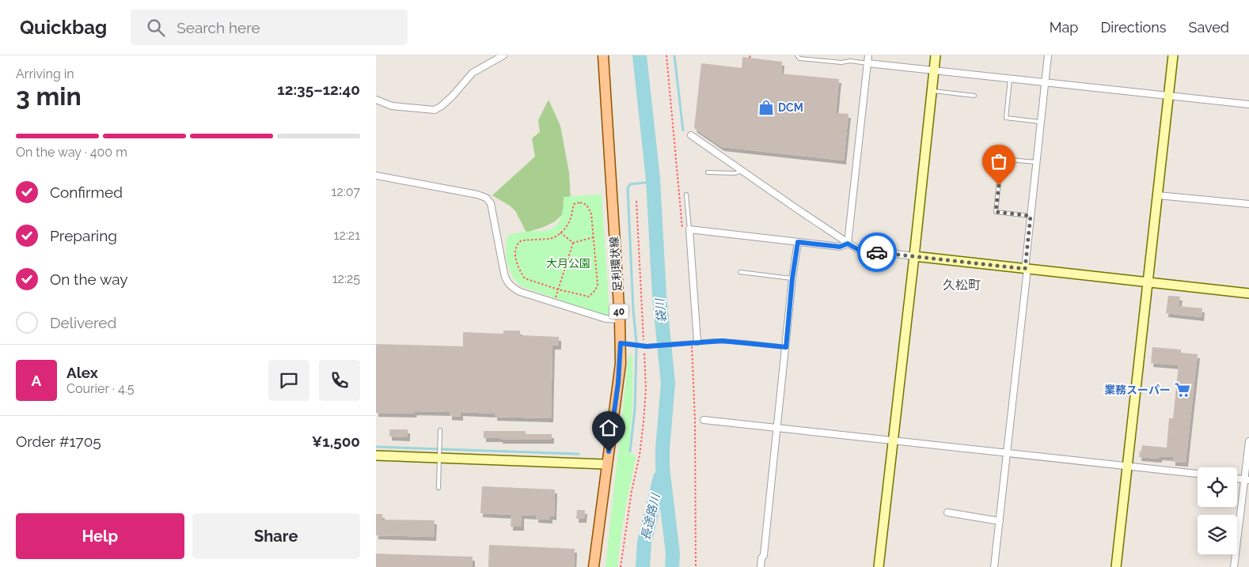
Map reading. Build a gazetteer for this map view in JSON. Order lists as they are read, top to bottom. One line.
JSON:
{"streets":{"main road":["足利環状線","40"]},"districts":["久松町"],"water":["袋川","長途路川"],"parks":["大月公園"],"places":{"shop":["DCM"],"supermarket":["業務スーパー"]},"page":{"header":"Quickbag","search":"Search here","nav":["Map","Directions","Saved"],"heading":["3 min","Arriving in","12:35–12:40"],"panel":["Alex","Courier · 4.5","Order #1705","¥1,500"],"bar":"On the way · 400 m","list":[["Confirmed","12:07"],["Preparing","12:21"],["On the way","12:25"],"Delivered"],"round":"A","buttons":["Help","Share"]}}
